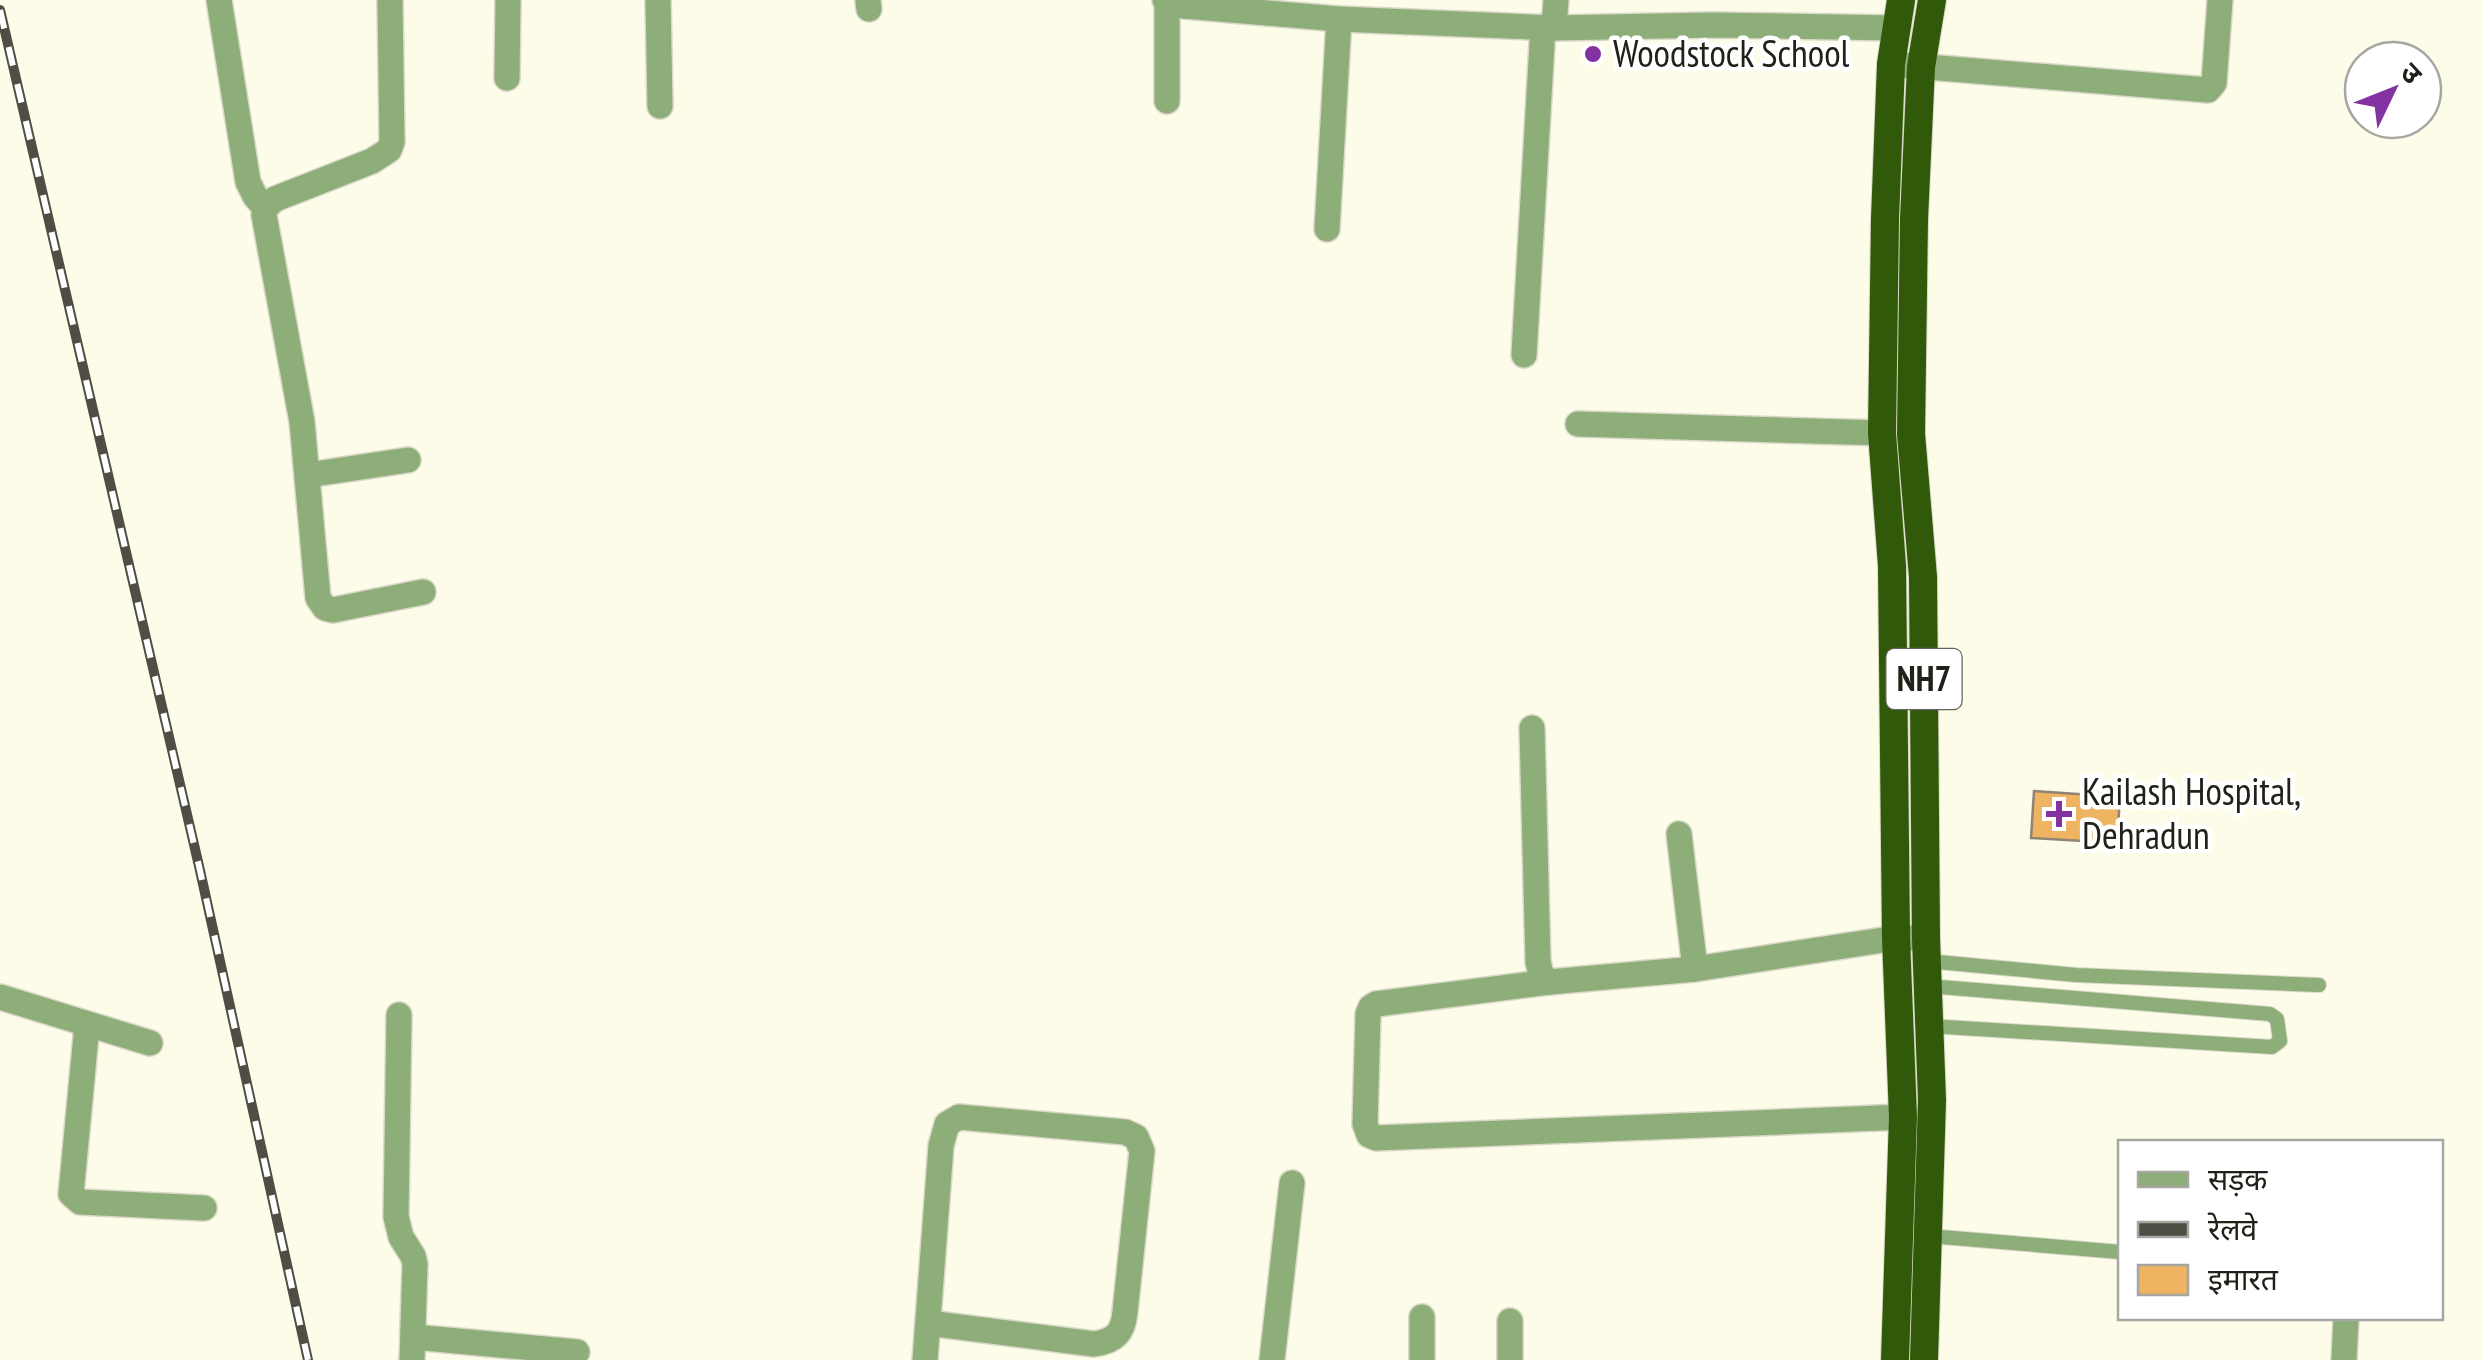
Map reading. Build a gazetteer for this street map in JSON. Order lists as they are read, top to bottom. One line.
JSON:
{"streets":{"highway":["NH7"]},"places":{"other":["Woodstock School"],"health":["Kailash Hospital, Dehradun"]},"legend":["सड़क","रेलवे","इमारत"],"north":"top right"}
